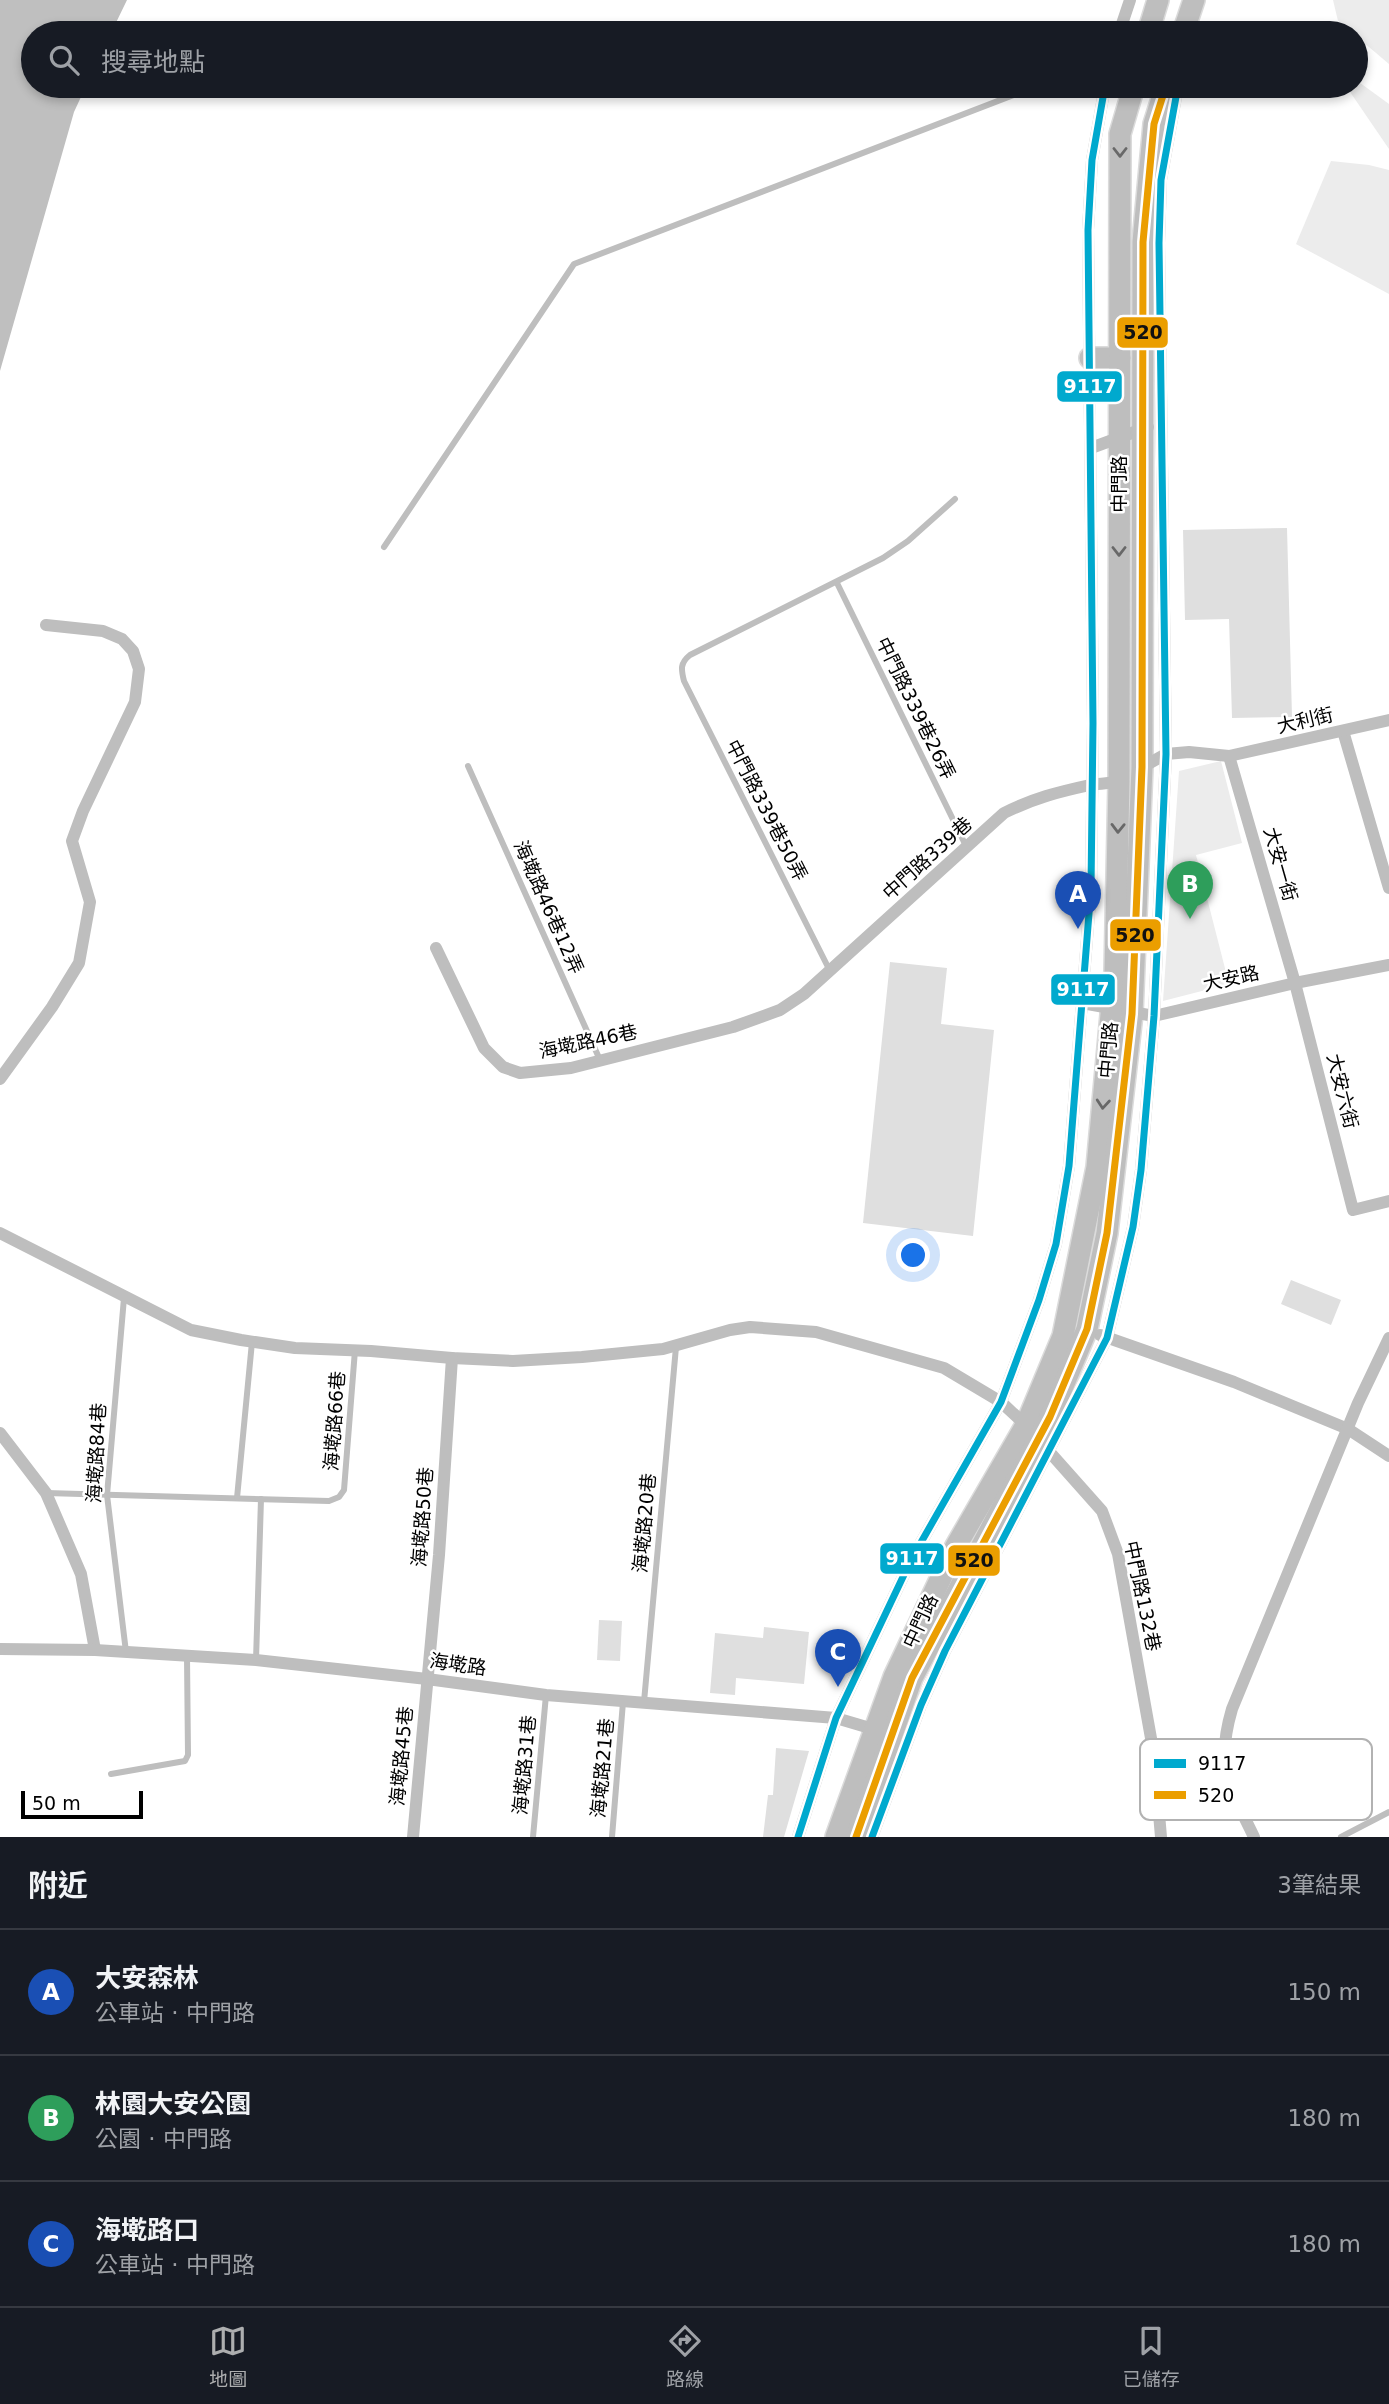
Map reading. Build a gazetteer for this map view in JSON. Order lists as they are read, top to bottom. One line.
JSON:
{"streets":{"main road":["中門路"],"street":["大利街","中門路339巷","大安一街","大安路","海墘路46巷","大安六街","海墘路50巷","中門路132巷","海墘路","海墘路45巷"],"lane":["中門路339巷26弄","中門路339巷50弄","海墘路46巷12弄","海墘路66巷","海墘路84巷","海墘路20巷","海墘路31巷","海墘路21巷"]},"crossings":[["中門路","大利街"],["中門路","中門路339巷"],["中門路","大安路"],["中門路","中門路132巷"],["中門路","海墘路"],["中門路339巷26弄","中門路339巷50弄"],["中門路339巷26弄","中門路339巷"],["大利街","中門路339巷"],["大利街","大安一街"],["中門路339巷50弄","中門路339巷"],["中門路339巷","海墘路46巷"],["大安一街","大安路"],["大安一街","大安六街"],["海墘路46巷12弄","海墘路46巷"],["大安路","大安六街"],["海墘路66巷","海墘路84巷"],["海墘路66巷","中門路132巷"],["海墘路84巷","中門路132巷"],["海墘路84巷","海墘路"],["海墘路50巷","中門路132巷"],["海墘路50巷","海墘路"],["海墘路50巷","海墘路45巷"],["海墘路20巷","中門路132巷"],["海墘路20巷","海墘路"],["海墘路","海墘路45巷"],["海墘路","海墘路31巷"],["海墘路","海墘路21巷"]],"lines":["transit line 9117","transit line 520"],"legend":["9117","520"],"scale_bar":"50 m","page":{"search":"搜尋地點","pins":["B","A","C"],"scale":"50 m","heading":["附近","3筆結果"],"list":[{"mark":"A","name":"大安森林","note":"公車站 · 中門路","value":"150 m"},{"mark":"B","name":"林園大安公園","note":"公園 · 中門路","value":"180 m"},{"mark":"C","name":"海墘路口","note":"公車站 · 中門路","value":"180 m"}],"nav":["地圖","路線","已儲存"]}}
